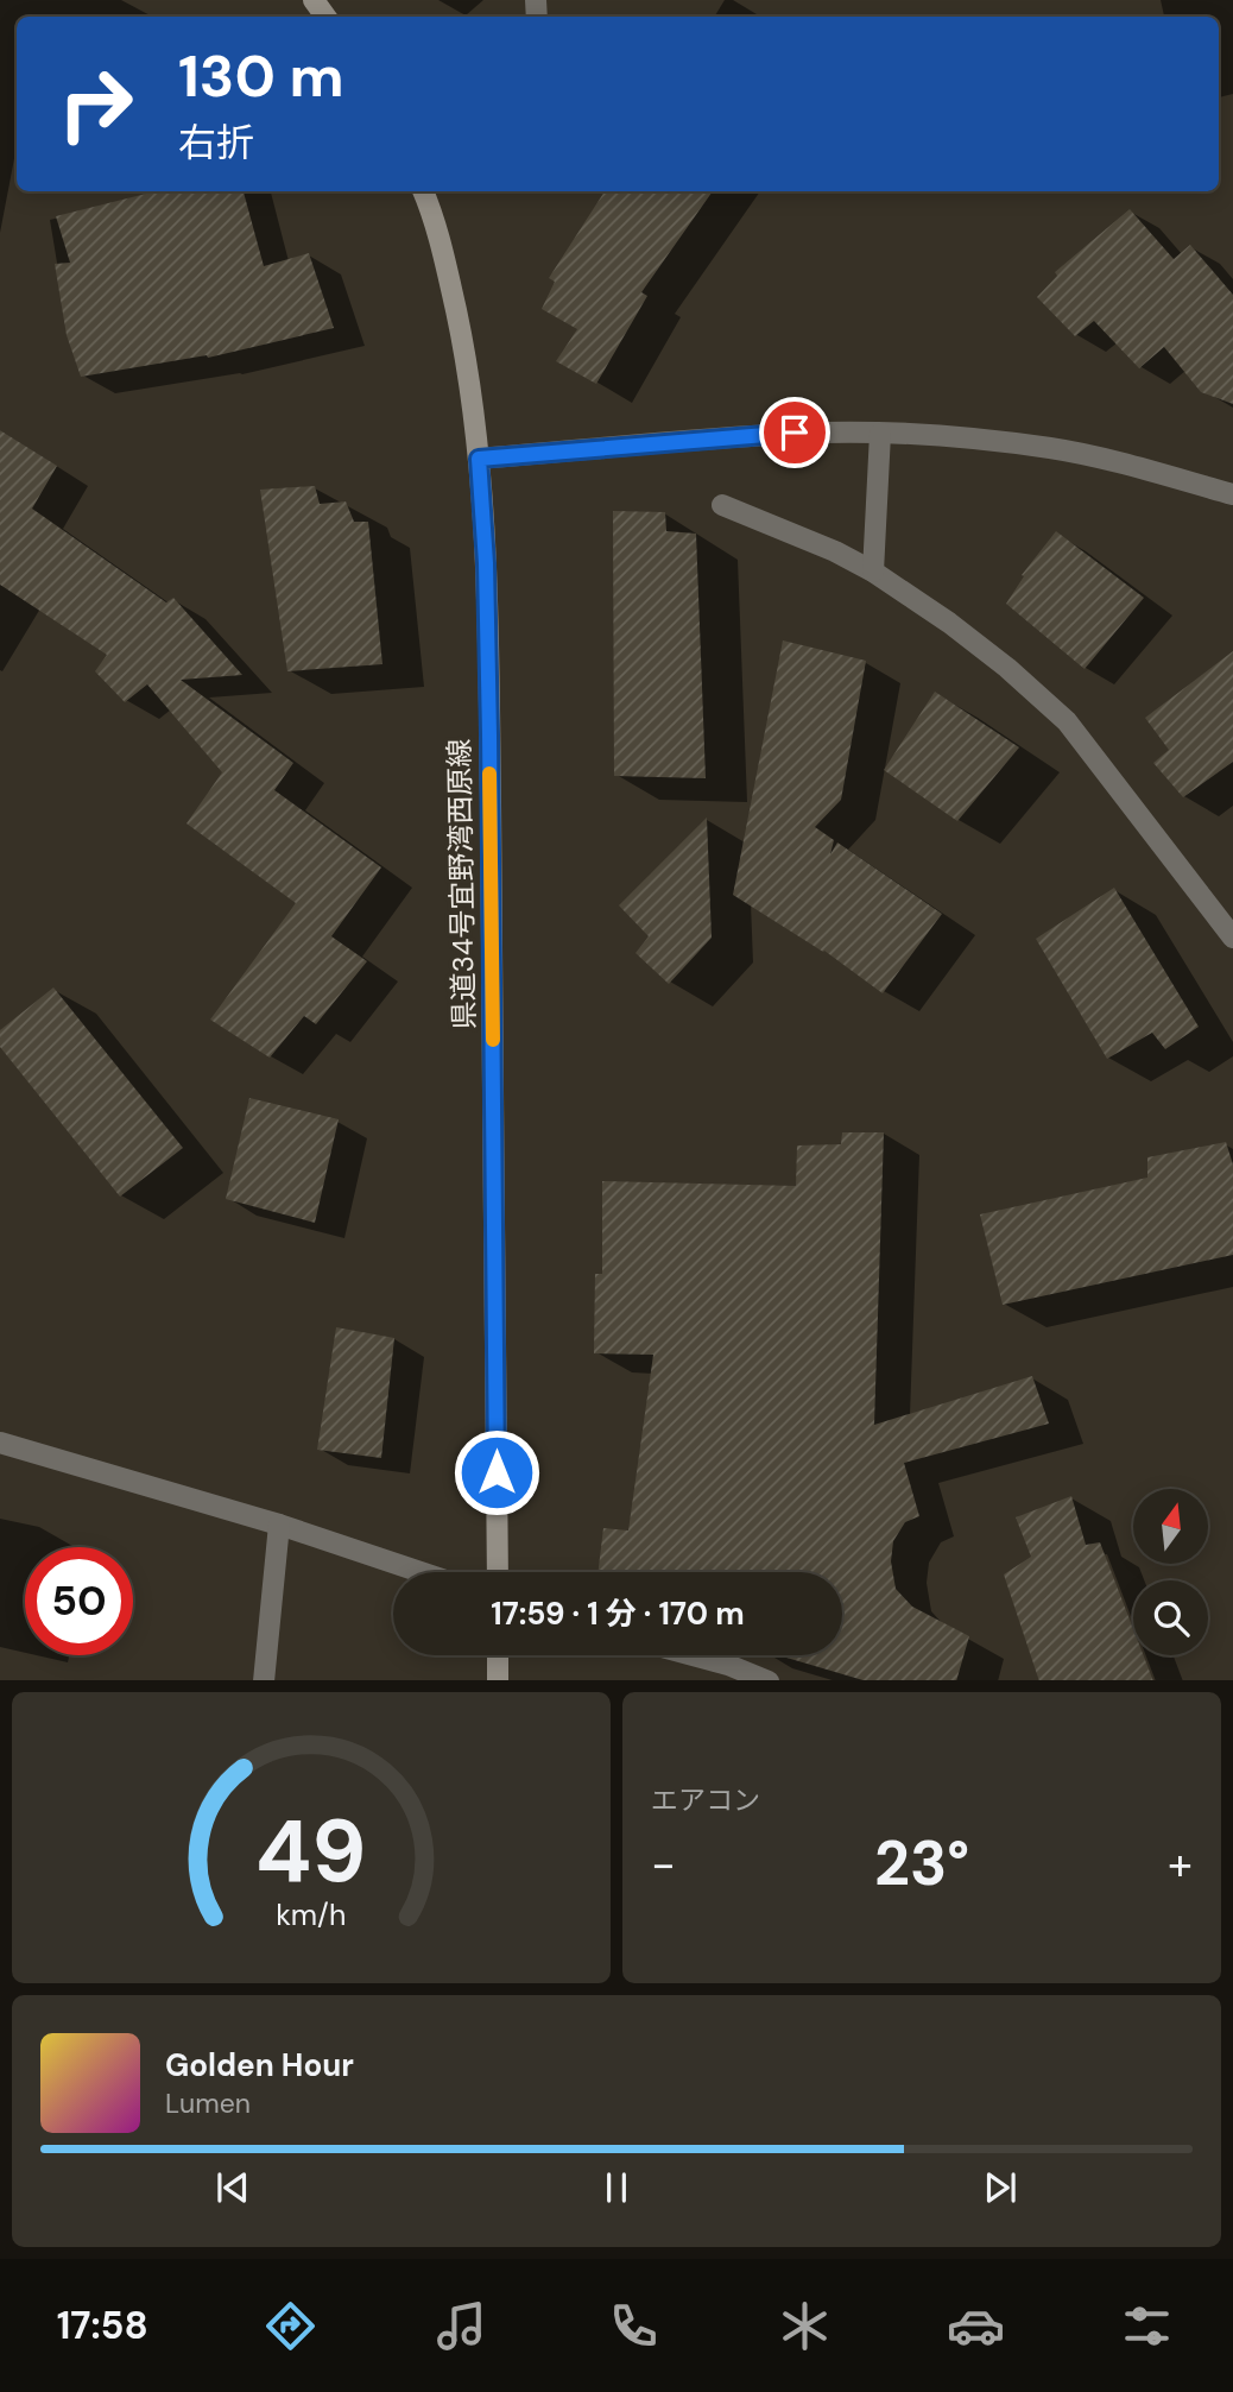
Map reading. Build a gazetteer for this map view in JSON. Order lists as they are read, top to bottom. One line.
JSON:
{"streets":{"main road":["県道34号宜野湾西原線"]},"north":"top","page":{"turn":["130 m","右折"],"limit":"50","trip":"17:59 · 1 分 · 170 m","tile":"エアコン","heat":["−","23°","+"],"song":["Golden Hour","Lumen"],"tabs":"17:58","gauge":["49","km/h"]}}
